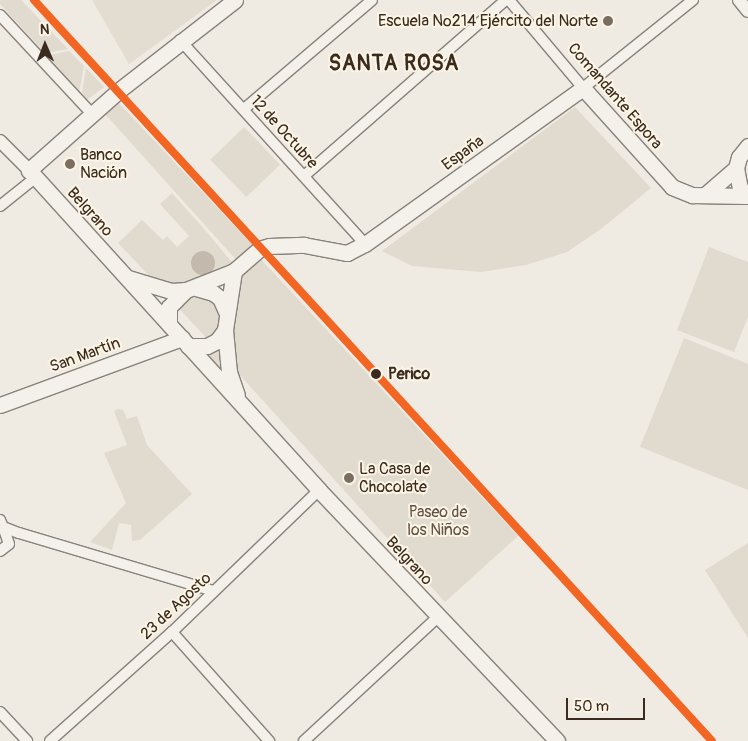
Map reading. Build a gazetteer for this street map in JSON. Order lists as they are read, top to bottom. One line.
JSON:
{"streets":{"main road":["Comandante Espora","España","Belgrano","San Martín"],"street":["12 de Octubre","23 de Agosto"]},"crossings":[["Comandante Espora","España"],["12 de Octubre","España"],["España","Belgrano"],["Belgrano","San Martín"],["Belgrano","23 de Agosto"]],"districts":["SANTA ROSA"],"parks":["Paseo de los Niños"],"places":["Escuela Nº214 Ejército del Norte","Banco Nación","Perico","La Casa de Chocolate"],"scale_bar":"50 m","north":"top"}
